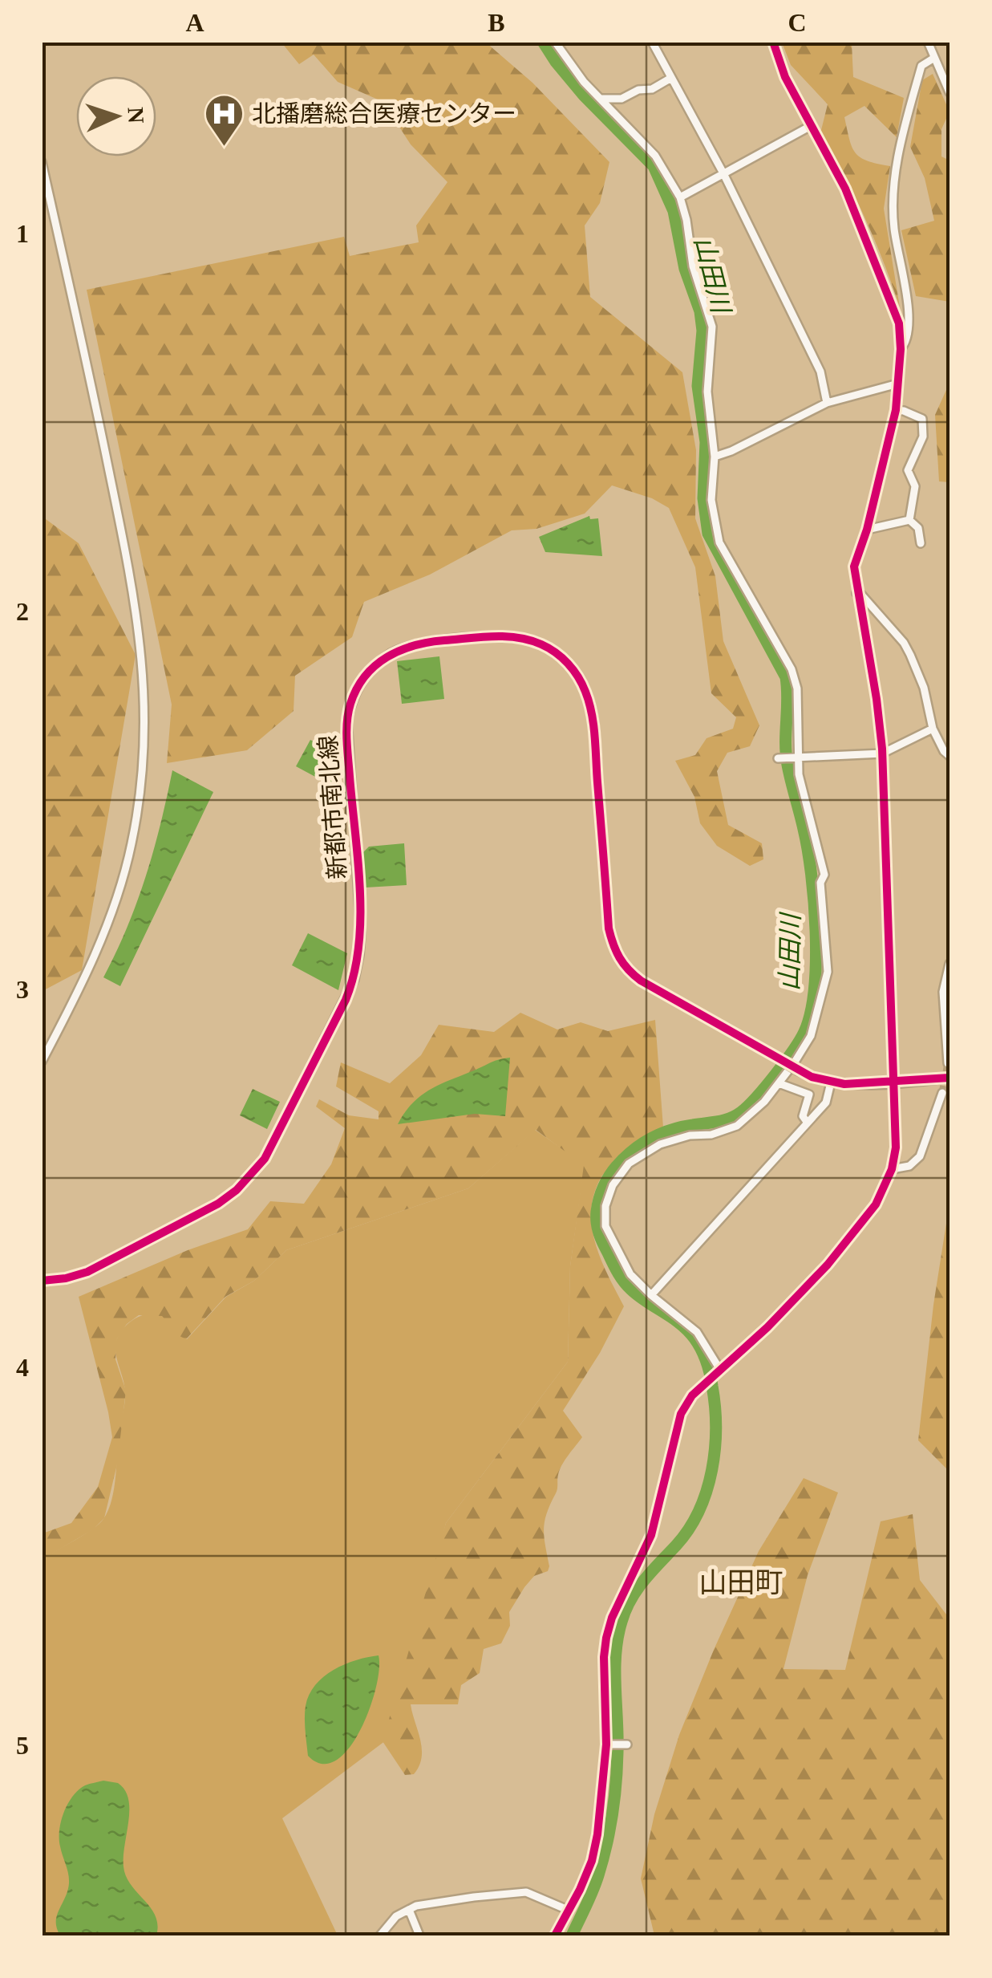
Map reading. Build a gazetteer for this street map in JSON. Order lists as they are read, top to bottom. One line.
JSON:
{"streets":{"street":["新都市南北線"]},"districts":["山田町"],"water":["山田川"],"places":{"hospital":["北播磨総合医療センター"]},"north":"right","grid":{"columns":["A","B","C"],"rows":["1","2","3","4","5"]}}
